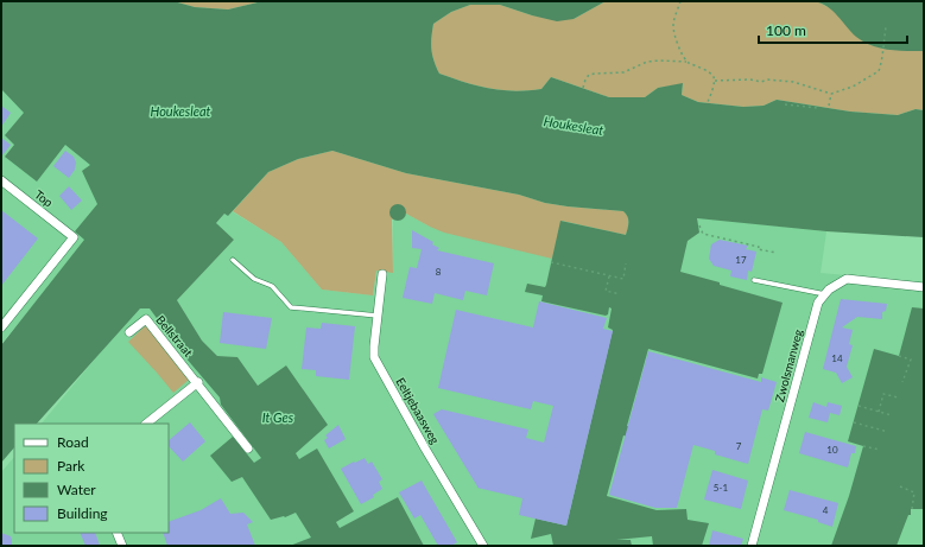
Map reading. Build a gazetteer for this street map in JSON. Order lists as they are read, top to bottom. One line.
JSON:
{"streets":{"street":["Top","Bellstraat","Zwolsmanweg","Eeltjebaasweg"]},"water":["Houkesleat","It Ges"],"house_numbers":["17","8","14","7","10","5-1","4"],"legend":["Road","Park","Water","Building"],"scale_bar":"100 m"}
